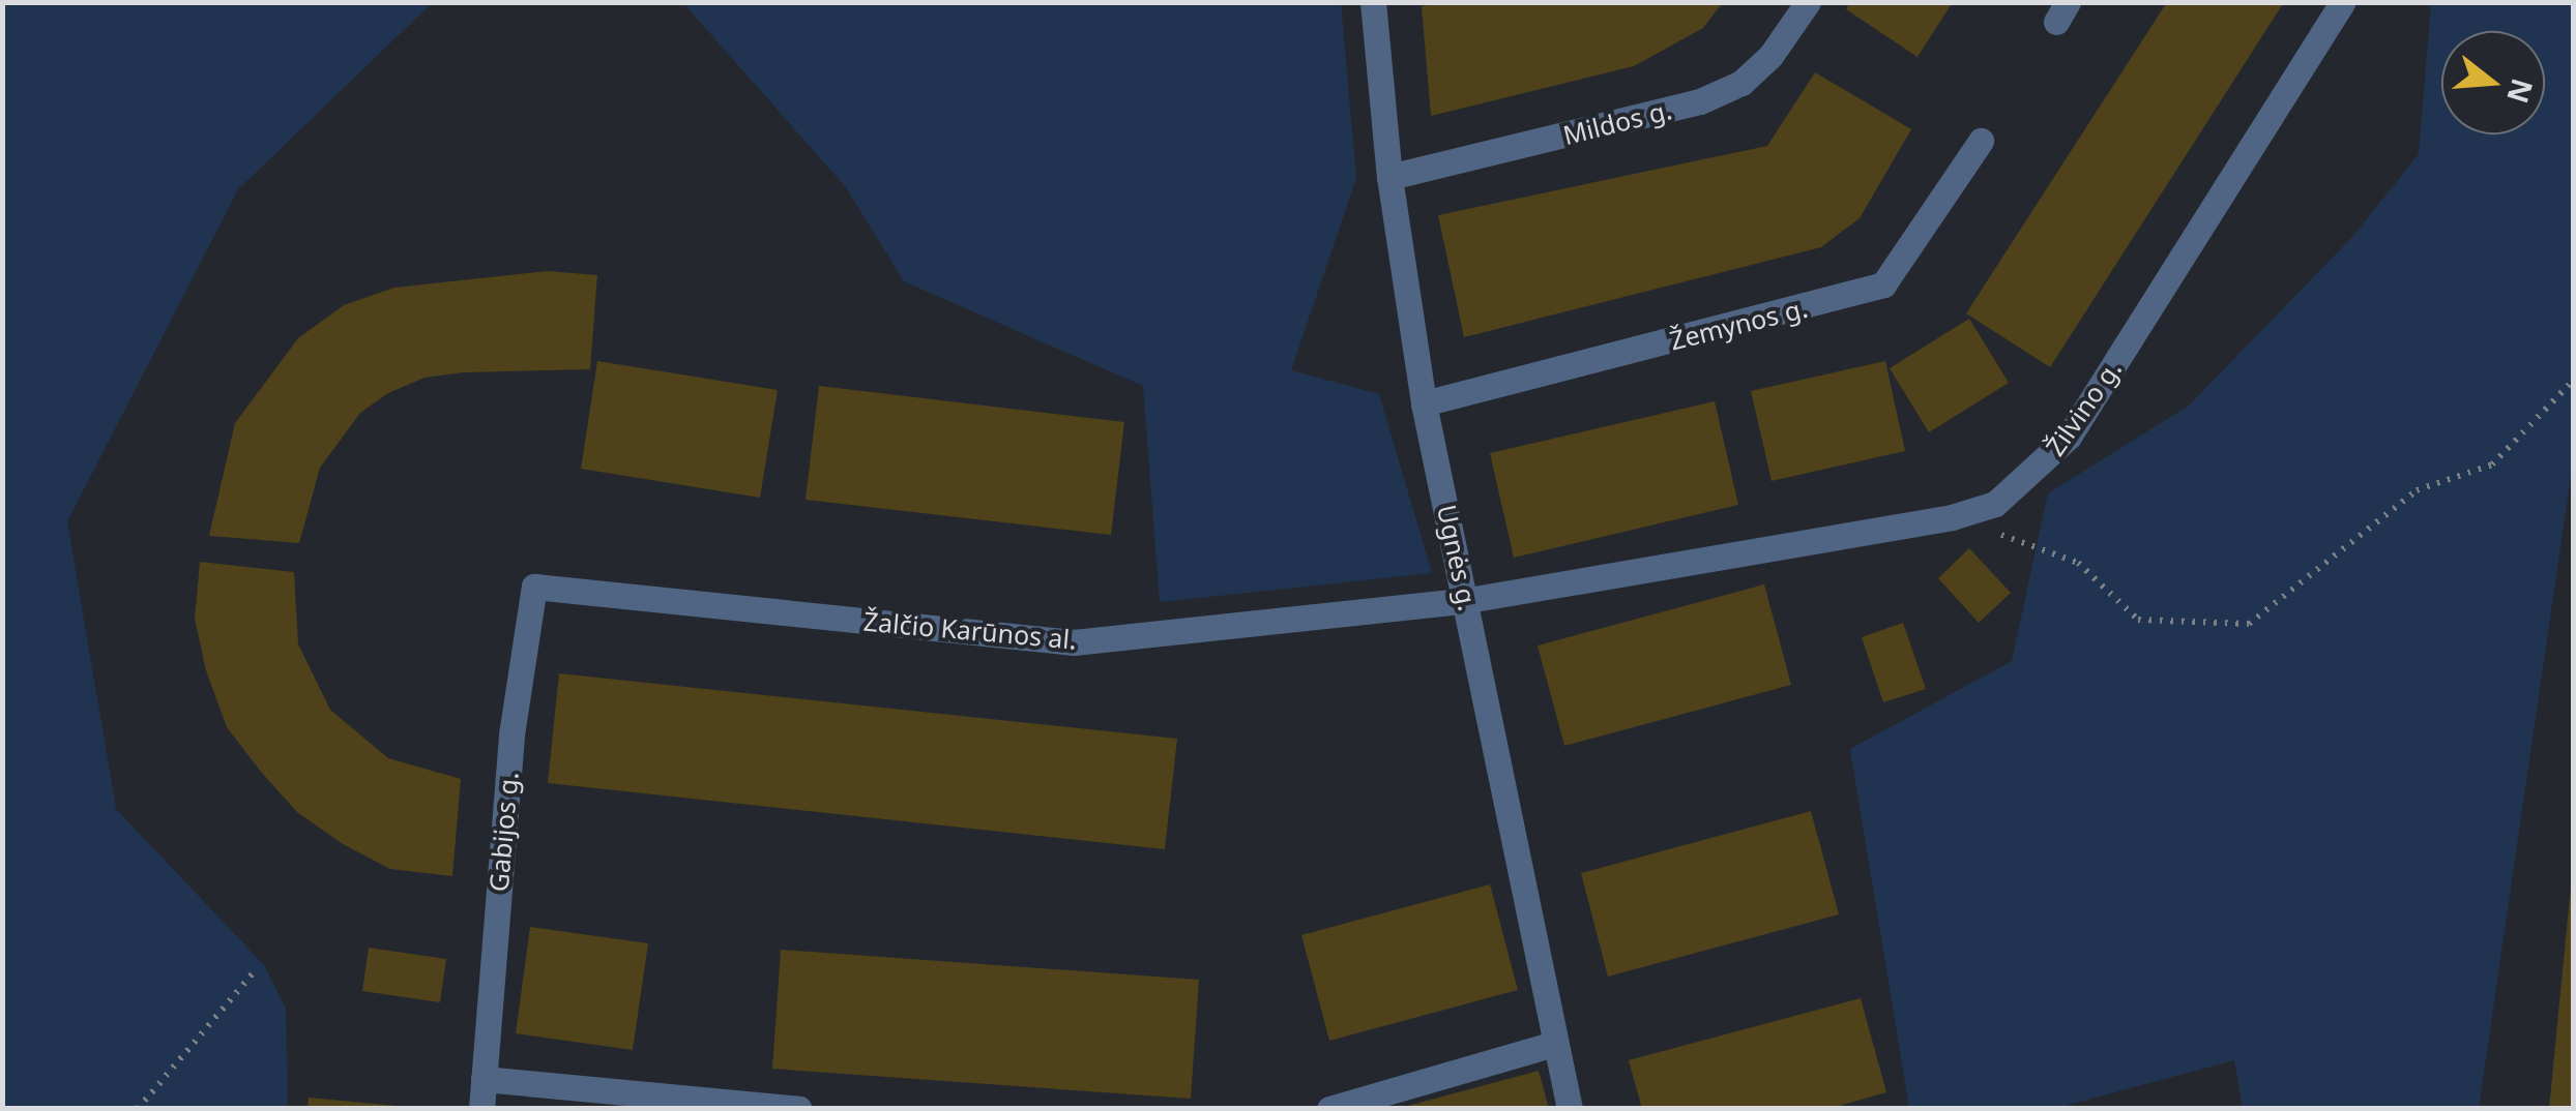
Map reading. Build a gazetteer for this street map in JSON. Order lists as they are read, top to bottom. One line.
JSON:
{"streets":{"street":["Mildos g.","Žemynos g.","Žilvino g.","Ugnės g.","Žalčio Karūnos al.","Gabijos g."]},"crossings":[["Mildos g.","Ugnės g."],["Žemynos g.","Ugnės g."],["Žilvino g.","Ugnės g."],["Žilvino g.","Žalčio Karūnos al."],["Ugnės g.","Žalčio Karūnos al."],["Žalčio Karūnos al.","Gabijos g."]],"north":"right"}
